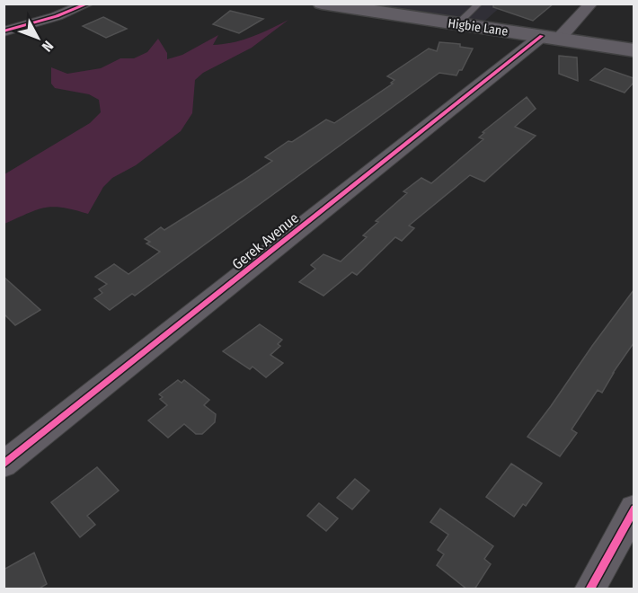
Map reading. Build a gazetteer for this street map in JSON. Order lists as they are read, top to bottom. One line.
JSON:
{"streets":{"street":["Higbie Lane","Gerek Avenue"]},"crossings":[["Higbie Lane","Gerek Avenue"]],"north":"bottom right"}
